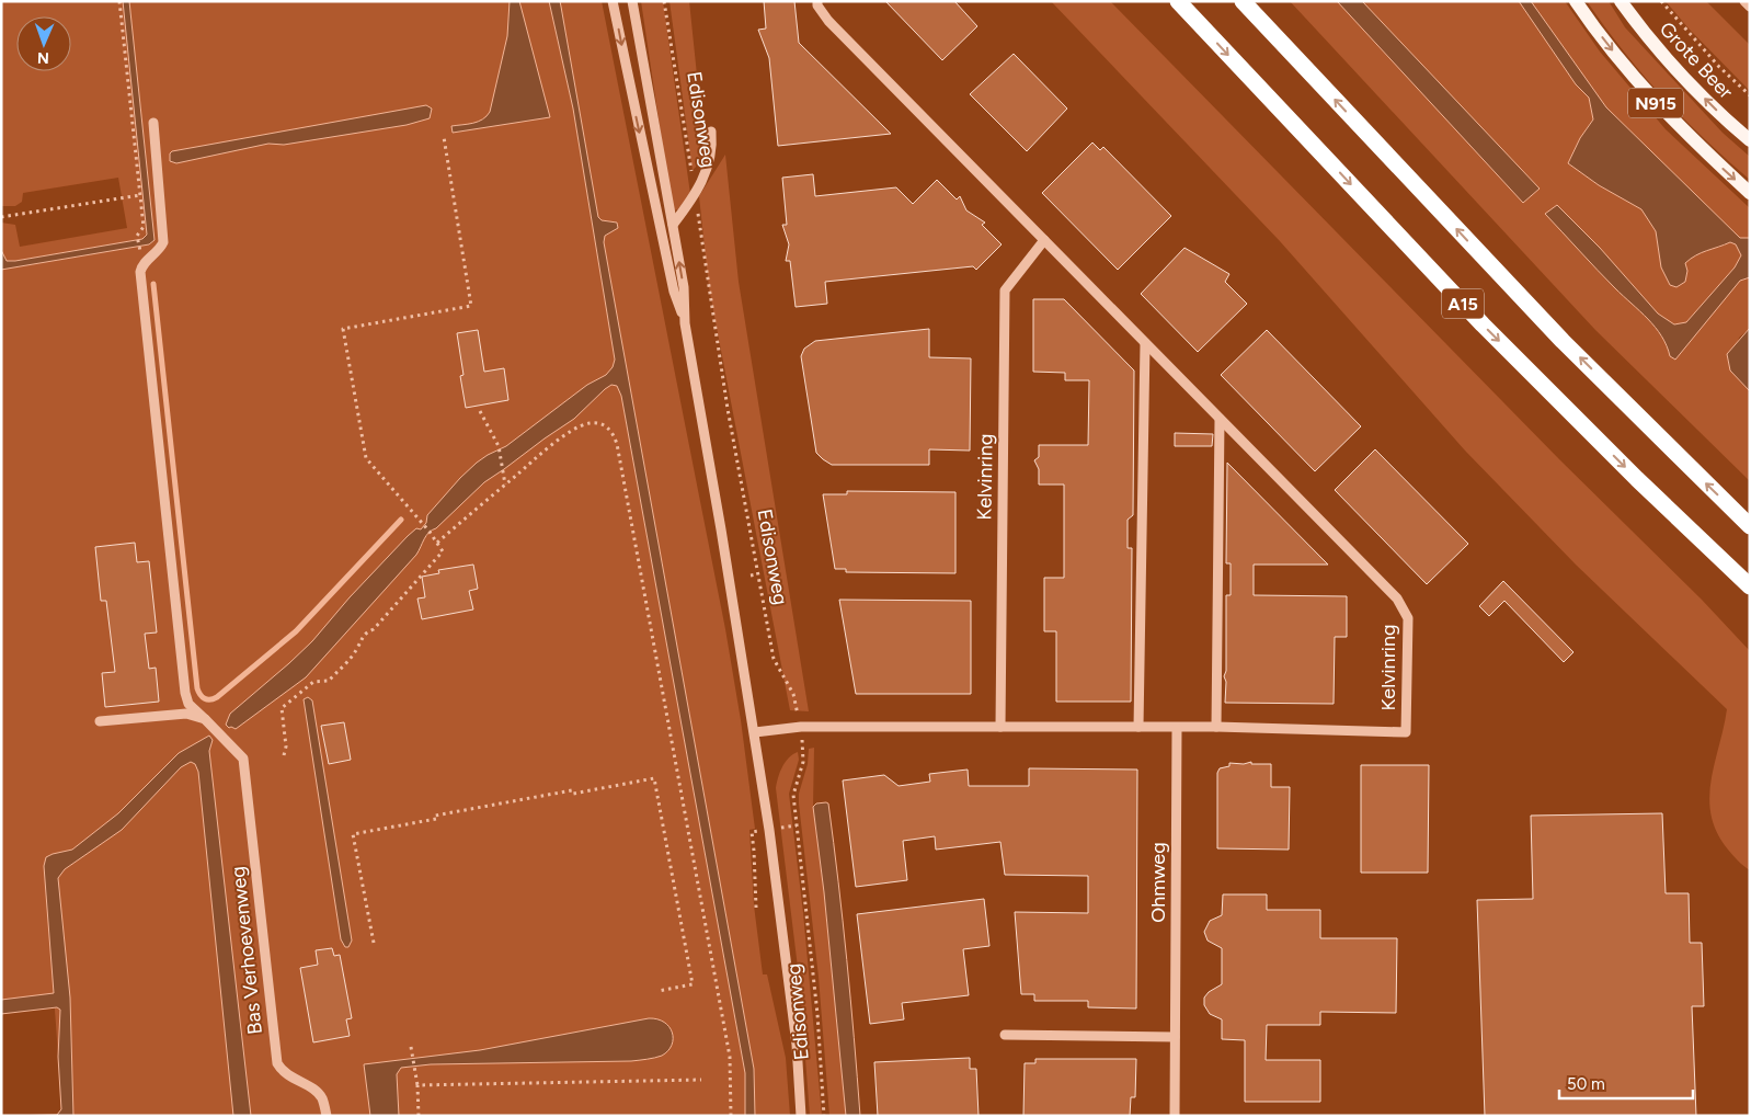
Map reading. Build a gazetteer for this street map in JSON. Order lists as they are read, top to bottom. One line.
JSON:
{"streets":{"highway":["A15"],"main road":["Grote Beer","N915"],"street":["Edisonweg","Kelvinring","Ohmweg","Bas Verhoevenweg"]},"crossings":[["Edisonweg","Kelvinring"],["Kelvinring","Ohmweg"]],"scale_bar":"50 m","north":"bottom"}
